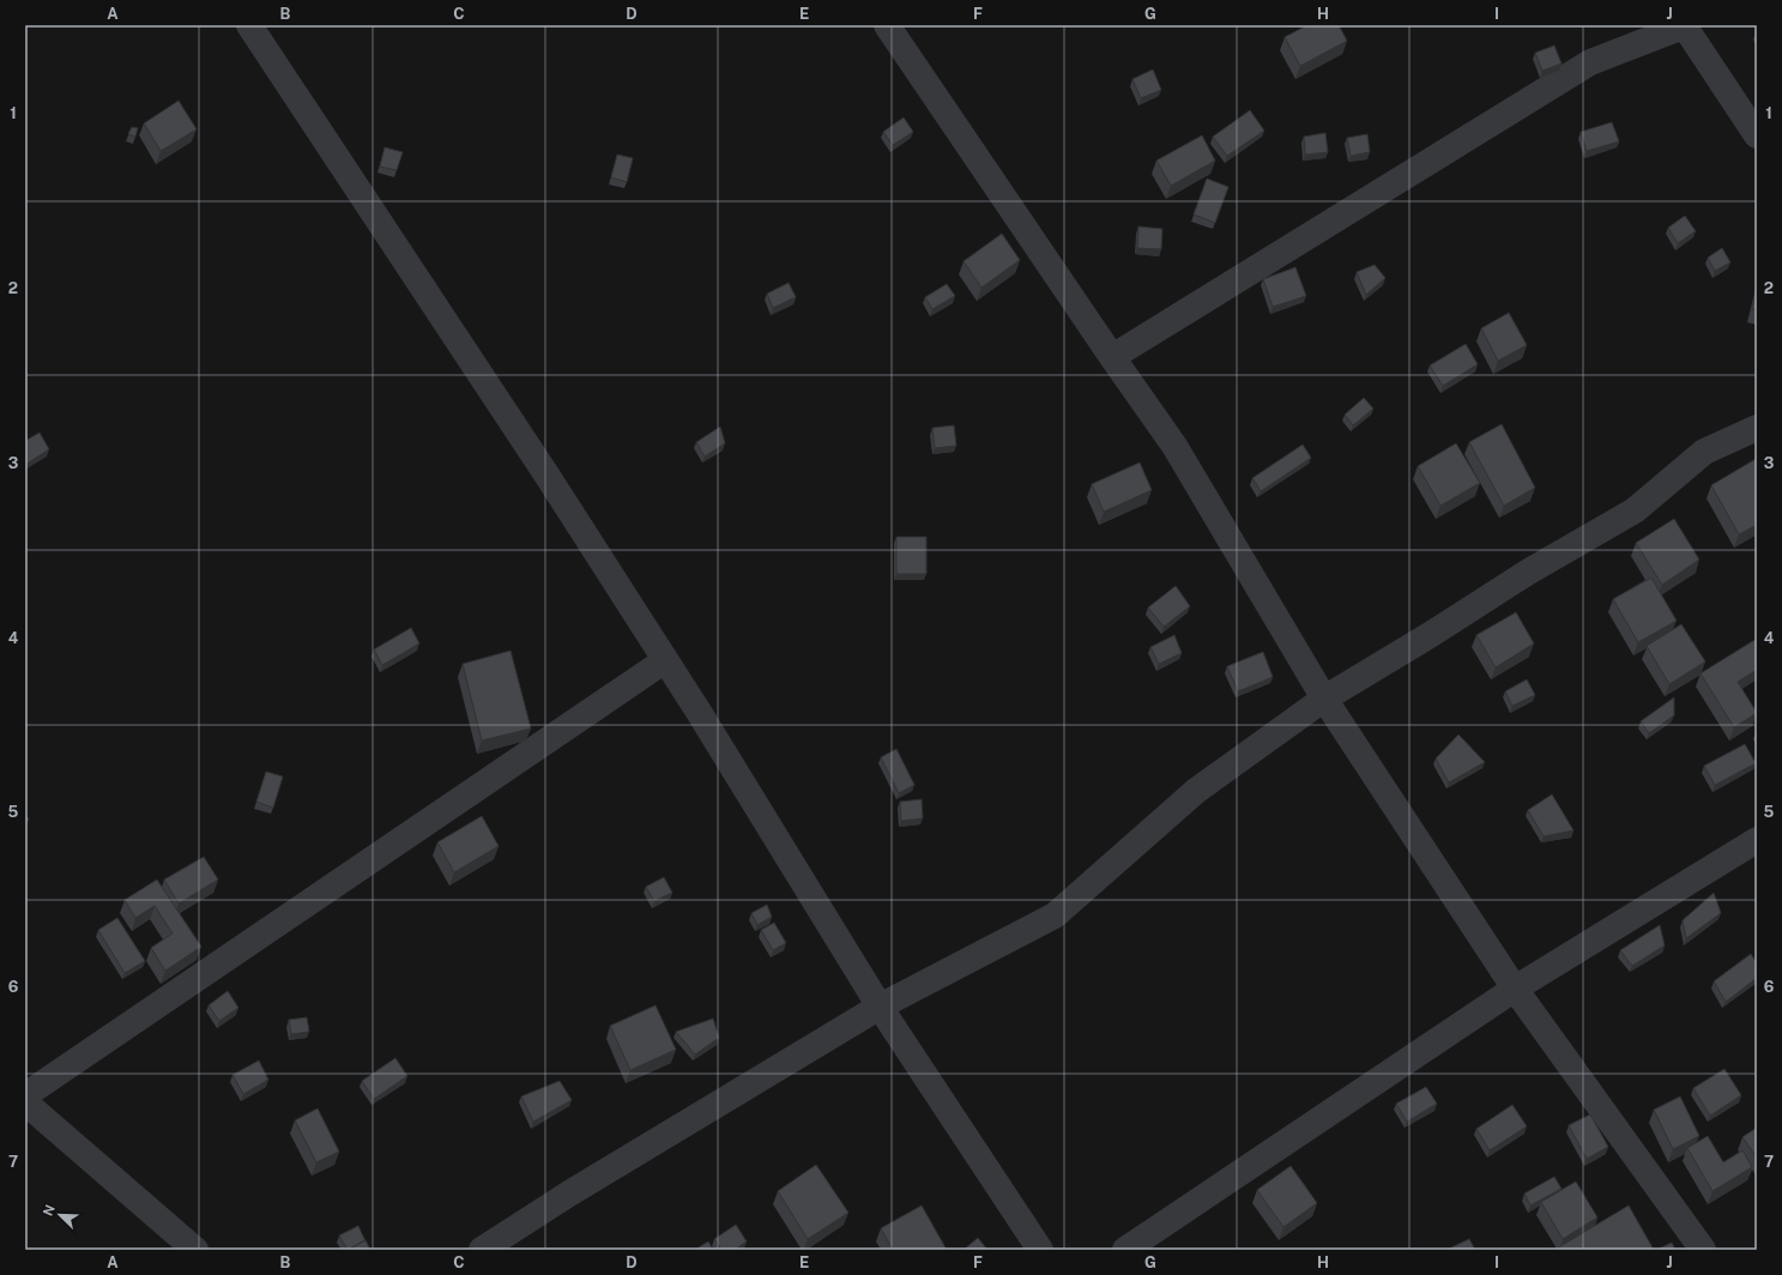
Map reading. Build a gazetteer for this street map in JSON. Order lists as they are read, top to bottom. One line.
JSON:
{"north":"top left","grid":{"columns":["A","B","C","D","E","F","G","H","I","J"],"rows":["1","2","3","4","5","6","7"]}}
